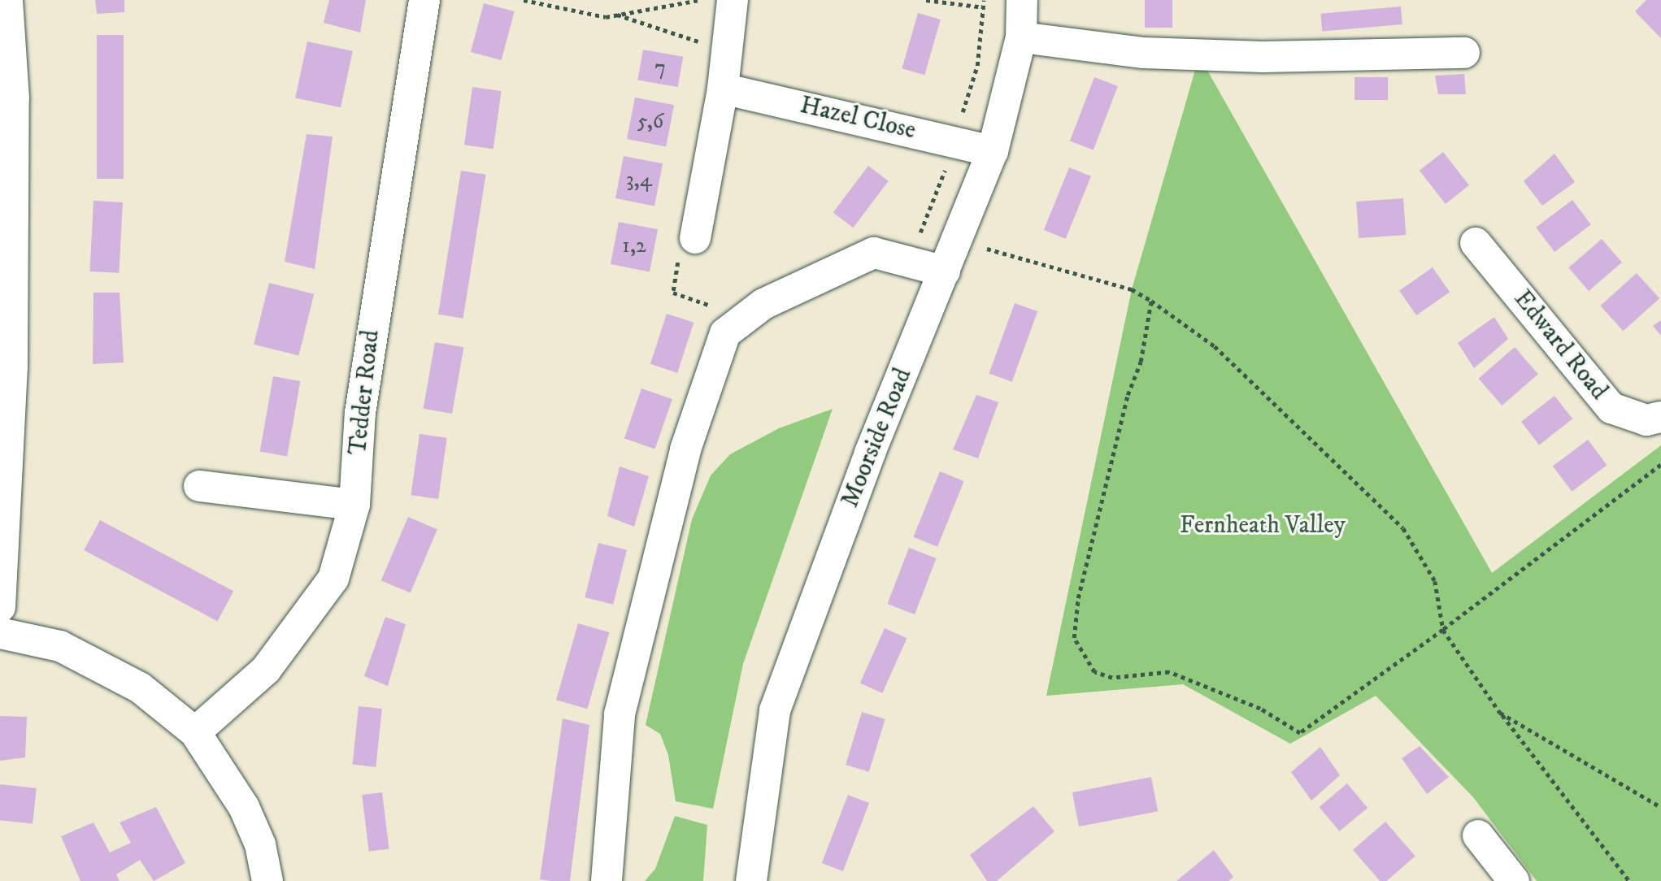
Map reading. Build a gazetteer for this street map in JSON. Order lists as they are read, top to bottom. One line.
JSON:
{"streets":{"street":["Hazel Close","Edward Road","Tedder Road","Moorside Road"]},"crossings":[["Hazel Close","Moorside Road"]],"parks":["Fernheath Valley"],"house_numbers":["7","5,6","3,4","1,2"]}
